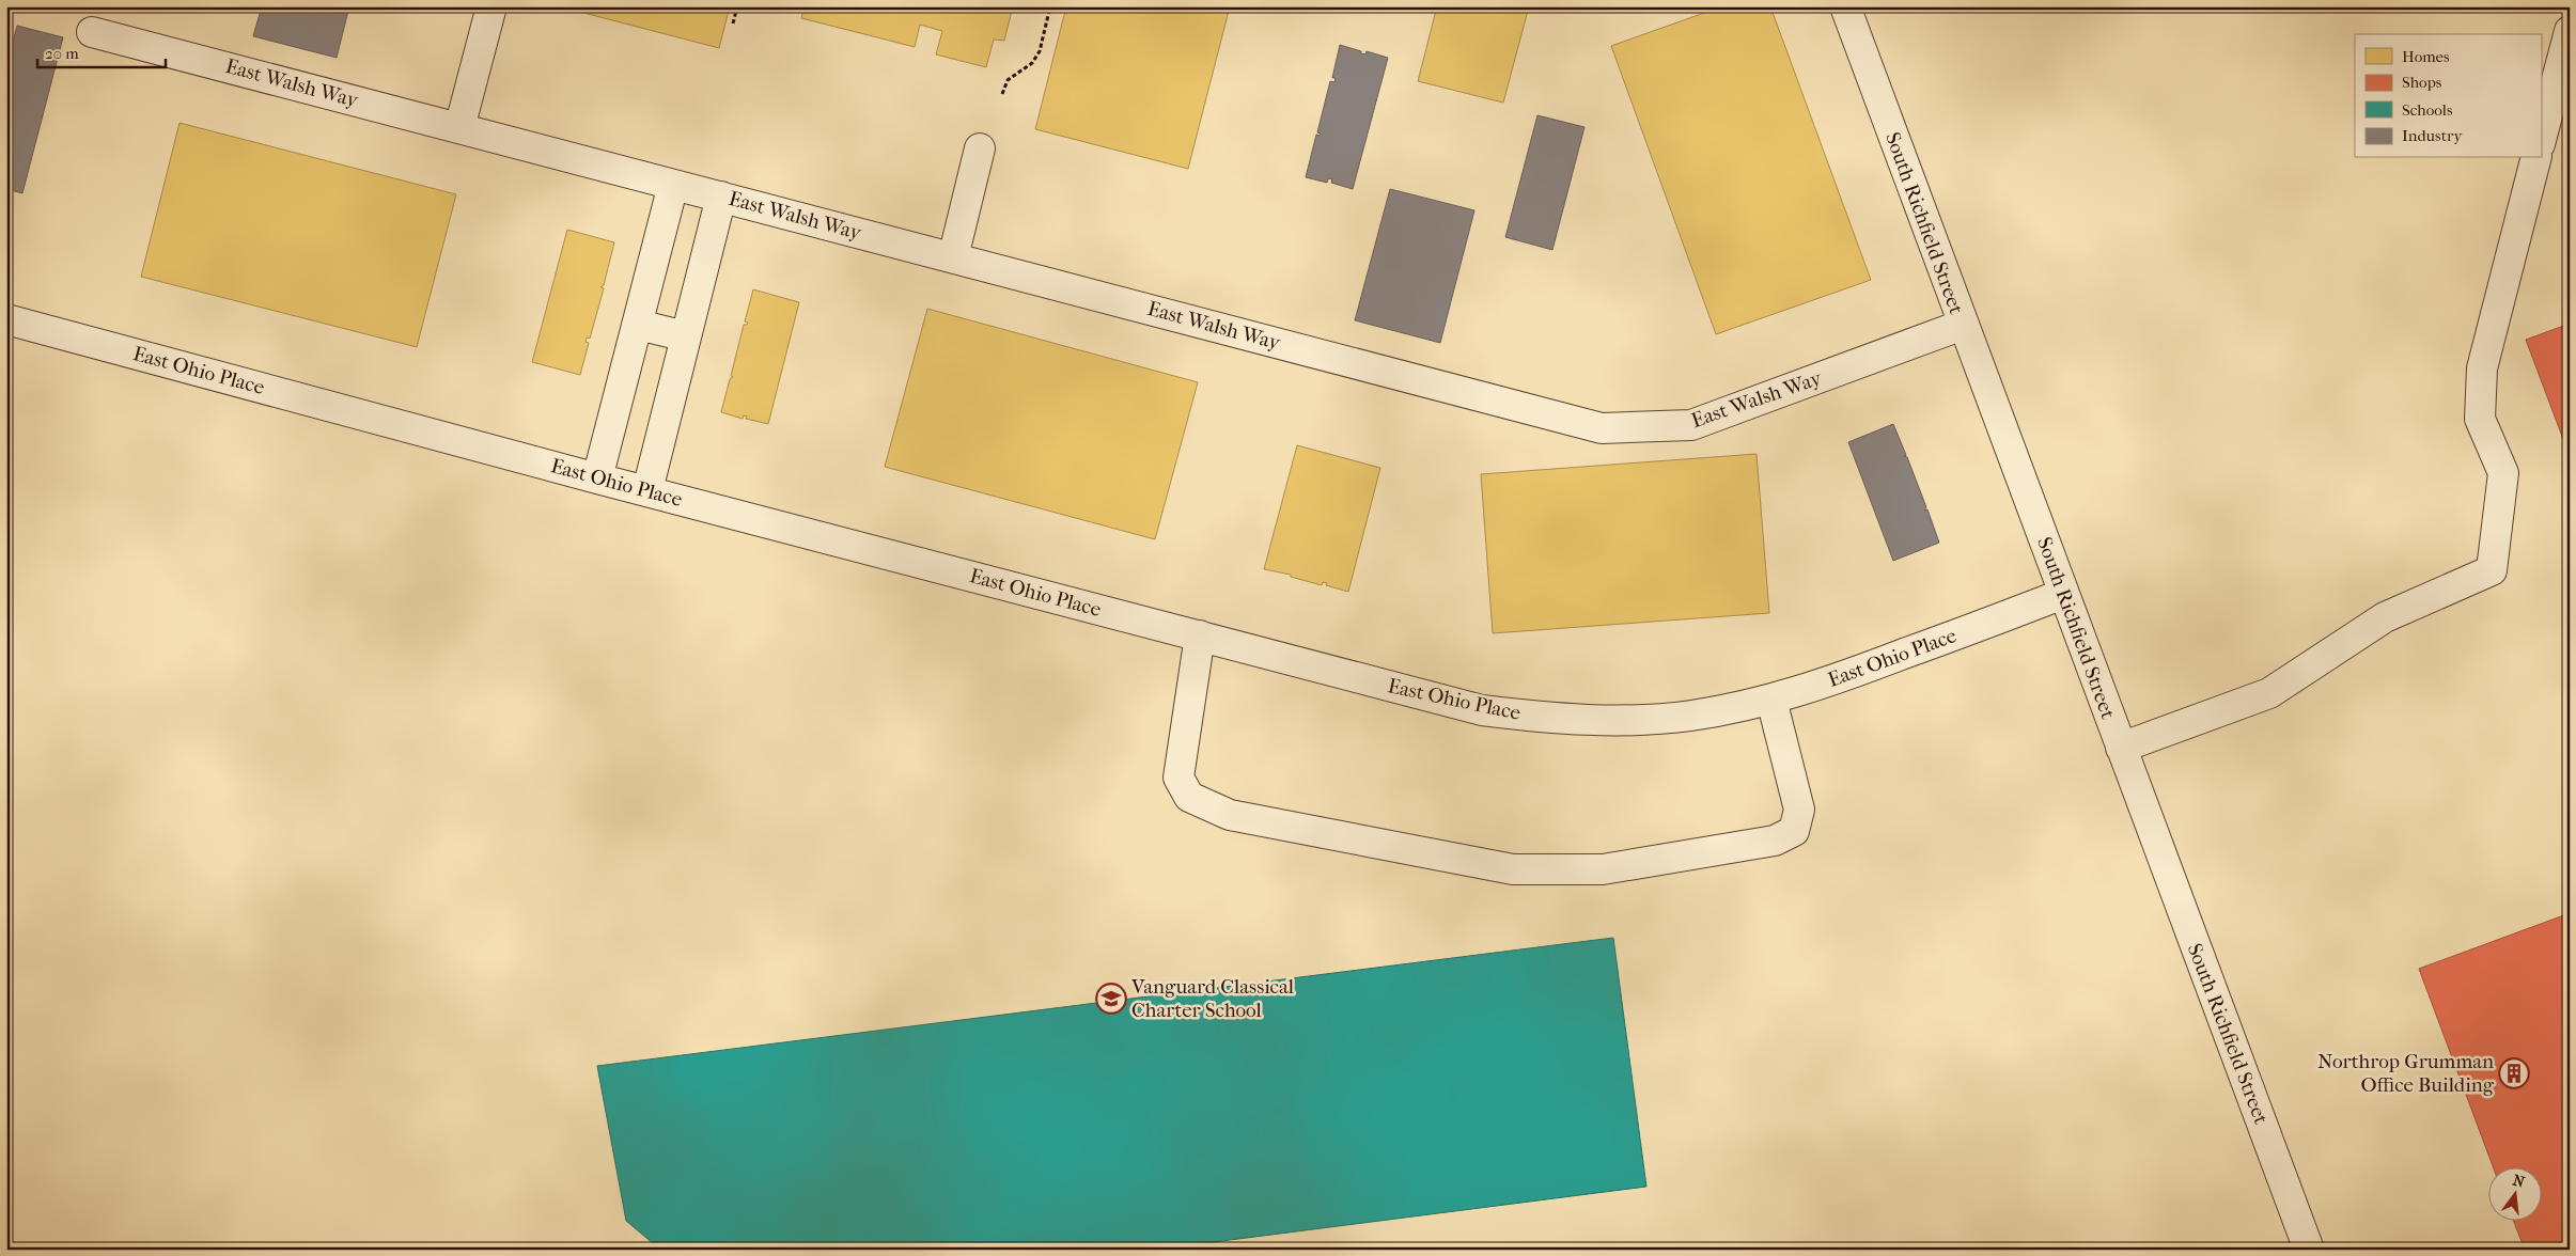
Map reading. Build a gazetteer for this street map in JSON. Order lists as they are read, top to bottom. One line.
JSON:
{"streets":{"street":["East Walsh Way","South Richfield Street","East Ohio Place"]},"crossings":[["East Walsh Way","South Richfield Street"],["South Richfield Street","East Ohio Place"]],"places":{"school or university":["Vanguard Classical Charter School"],"building":["Northrop Grumman Office Building"]},"legend":["Homes","Shops","Schools","Industry"],"scale_bar":"20 m","north":"top"}
